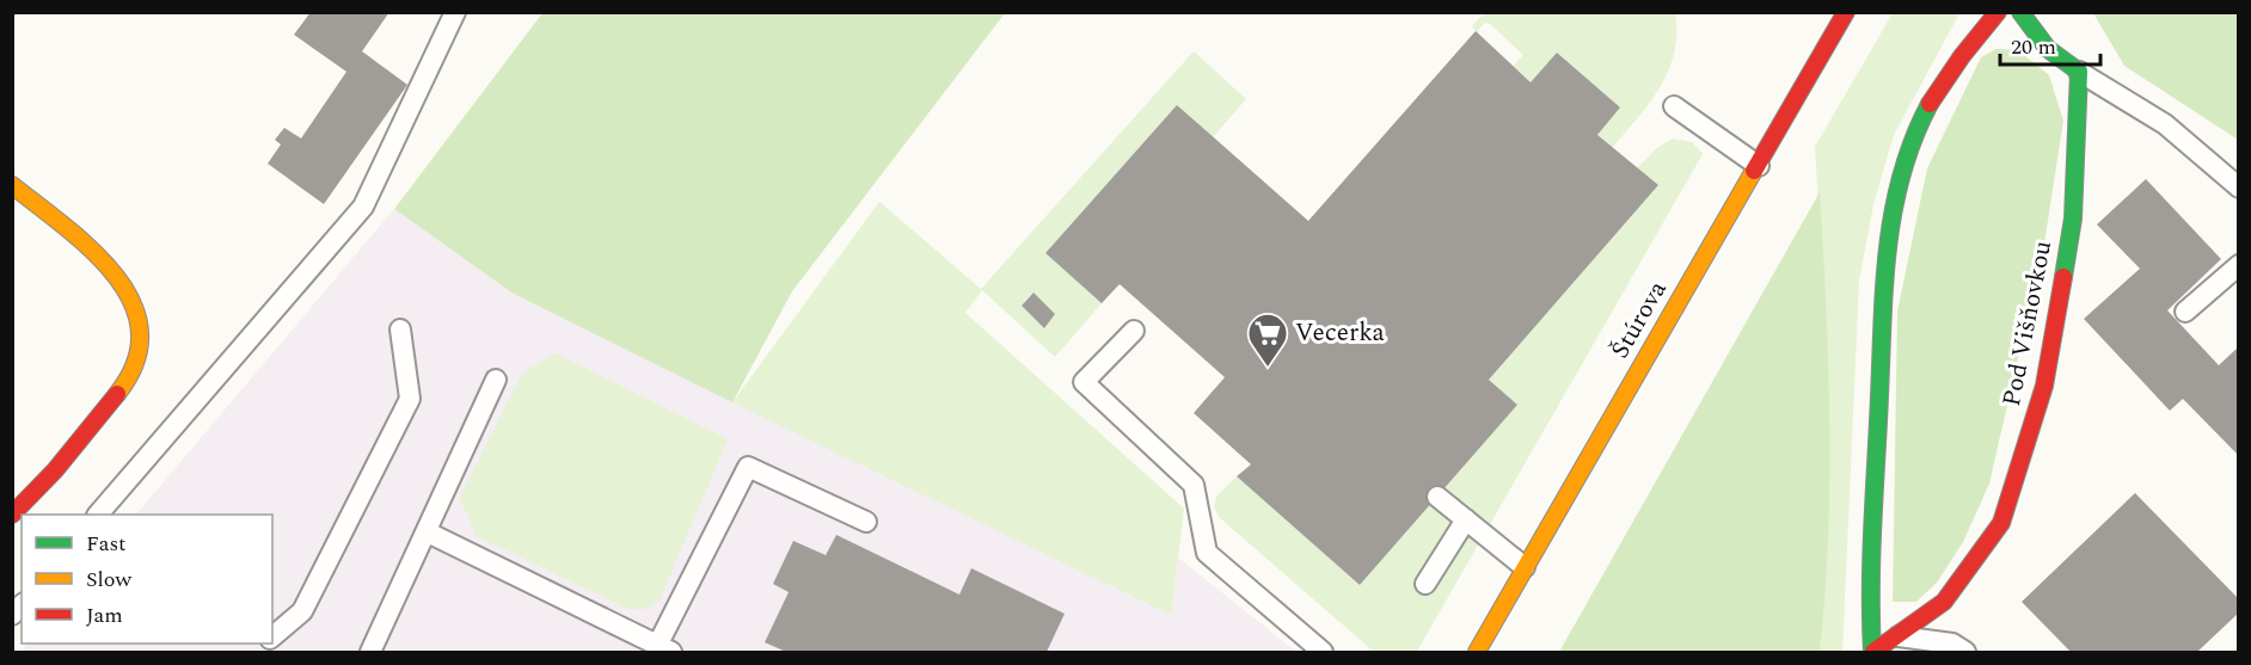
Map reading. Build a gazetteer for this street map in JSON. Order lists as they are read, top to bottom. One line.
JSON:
{"streets":{"street":["Štúrova","Pod Višňovkou"]},"places":{"supermarket":["Vecerka"]},"legend":["Fast","Slow","Jam"],"scale_bar":"20 m"}
